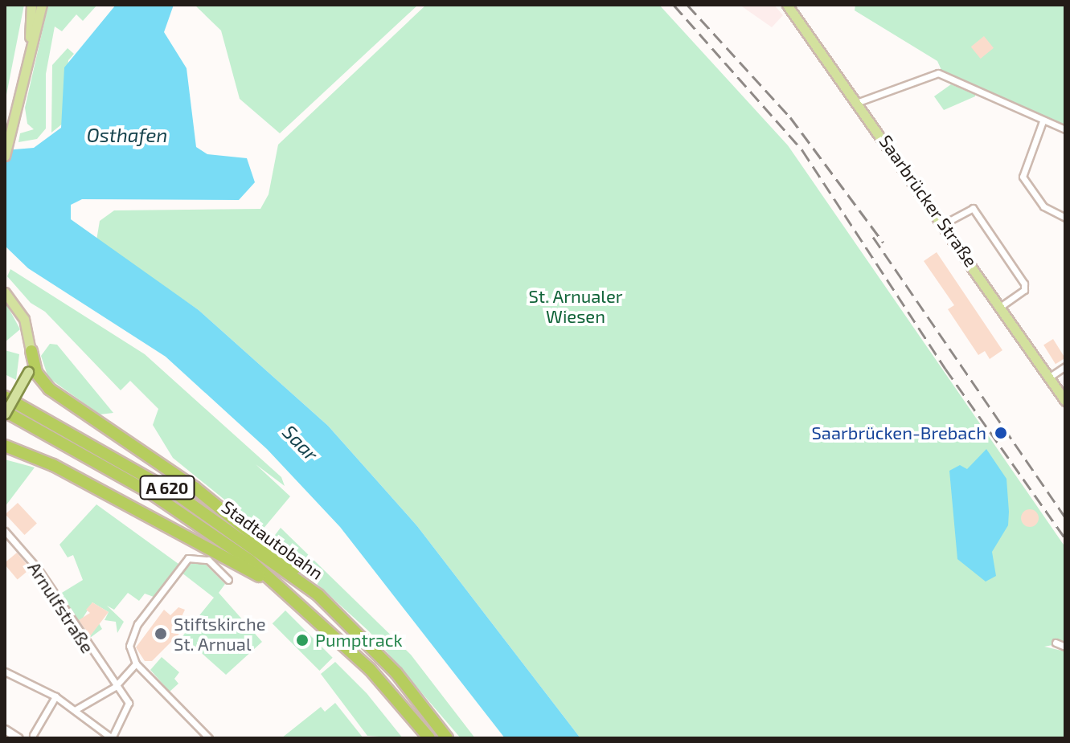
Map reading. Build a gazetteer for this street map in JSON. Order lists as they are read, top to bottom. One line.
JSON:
{"streets":{"highway":["A 620","Stadtautobahn"],"main road":["Saarbrücker Straße"],"street":["Arnulfstraße"]},"water":["Osthafen","Saar"],"parks":["St. Arnualer Wiesen"],"places":["Saarbrücken-Brebach","Stiftskirche St. Arnual","Pumptrack"]}
